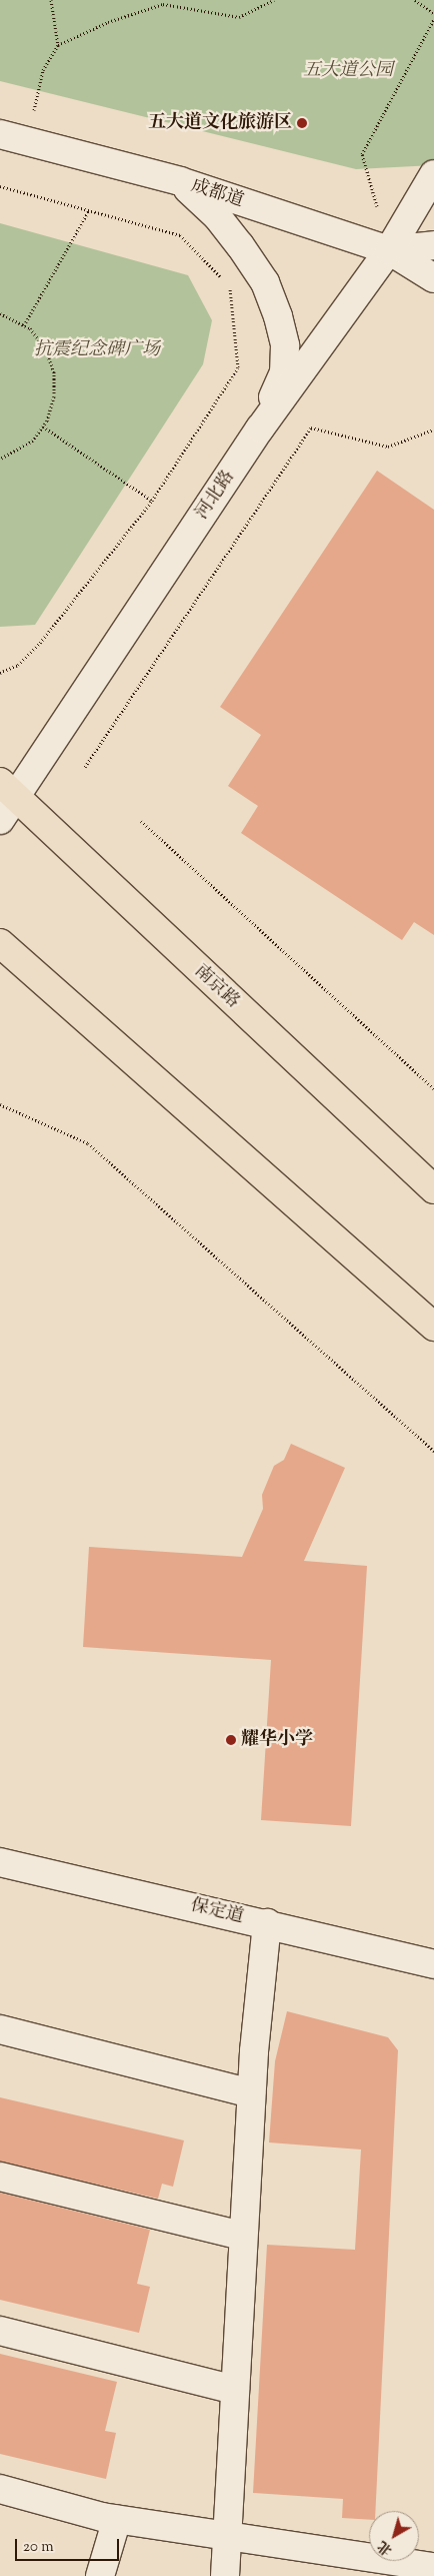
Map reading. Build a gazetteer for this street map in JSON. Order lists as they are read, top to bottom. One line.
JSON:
{"streets":{"main road":["南京路"],"street":["成都道","河北路","保定道"]},"crossings":[["成都道","河北路"],["河北路","南京路"]],"parks":["五大道公园","抗震纪念碑广场"],"places":["五大道文化旅游区","耀华小学"],"scale_bar":"20 m","north":"bottom left"}
